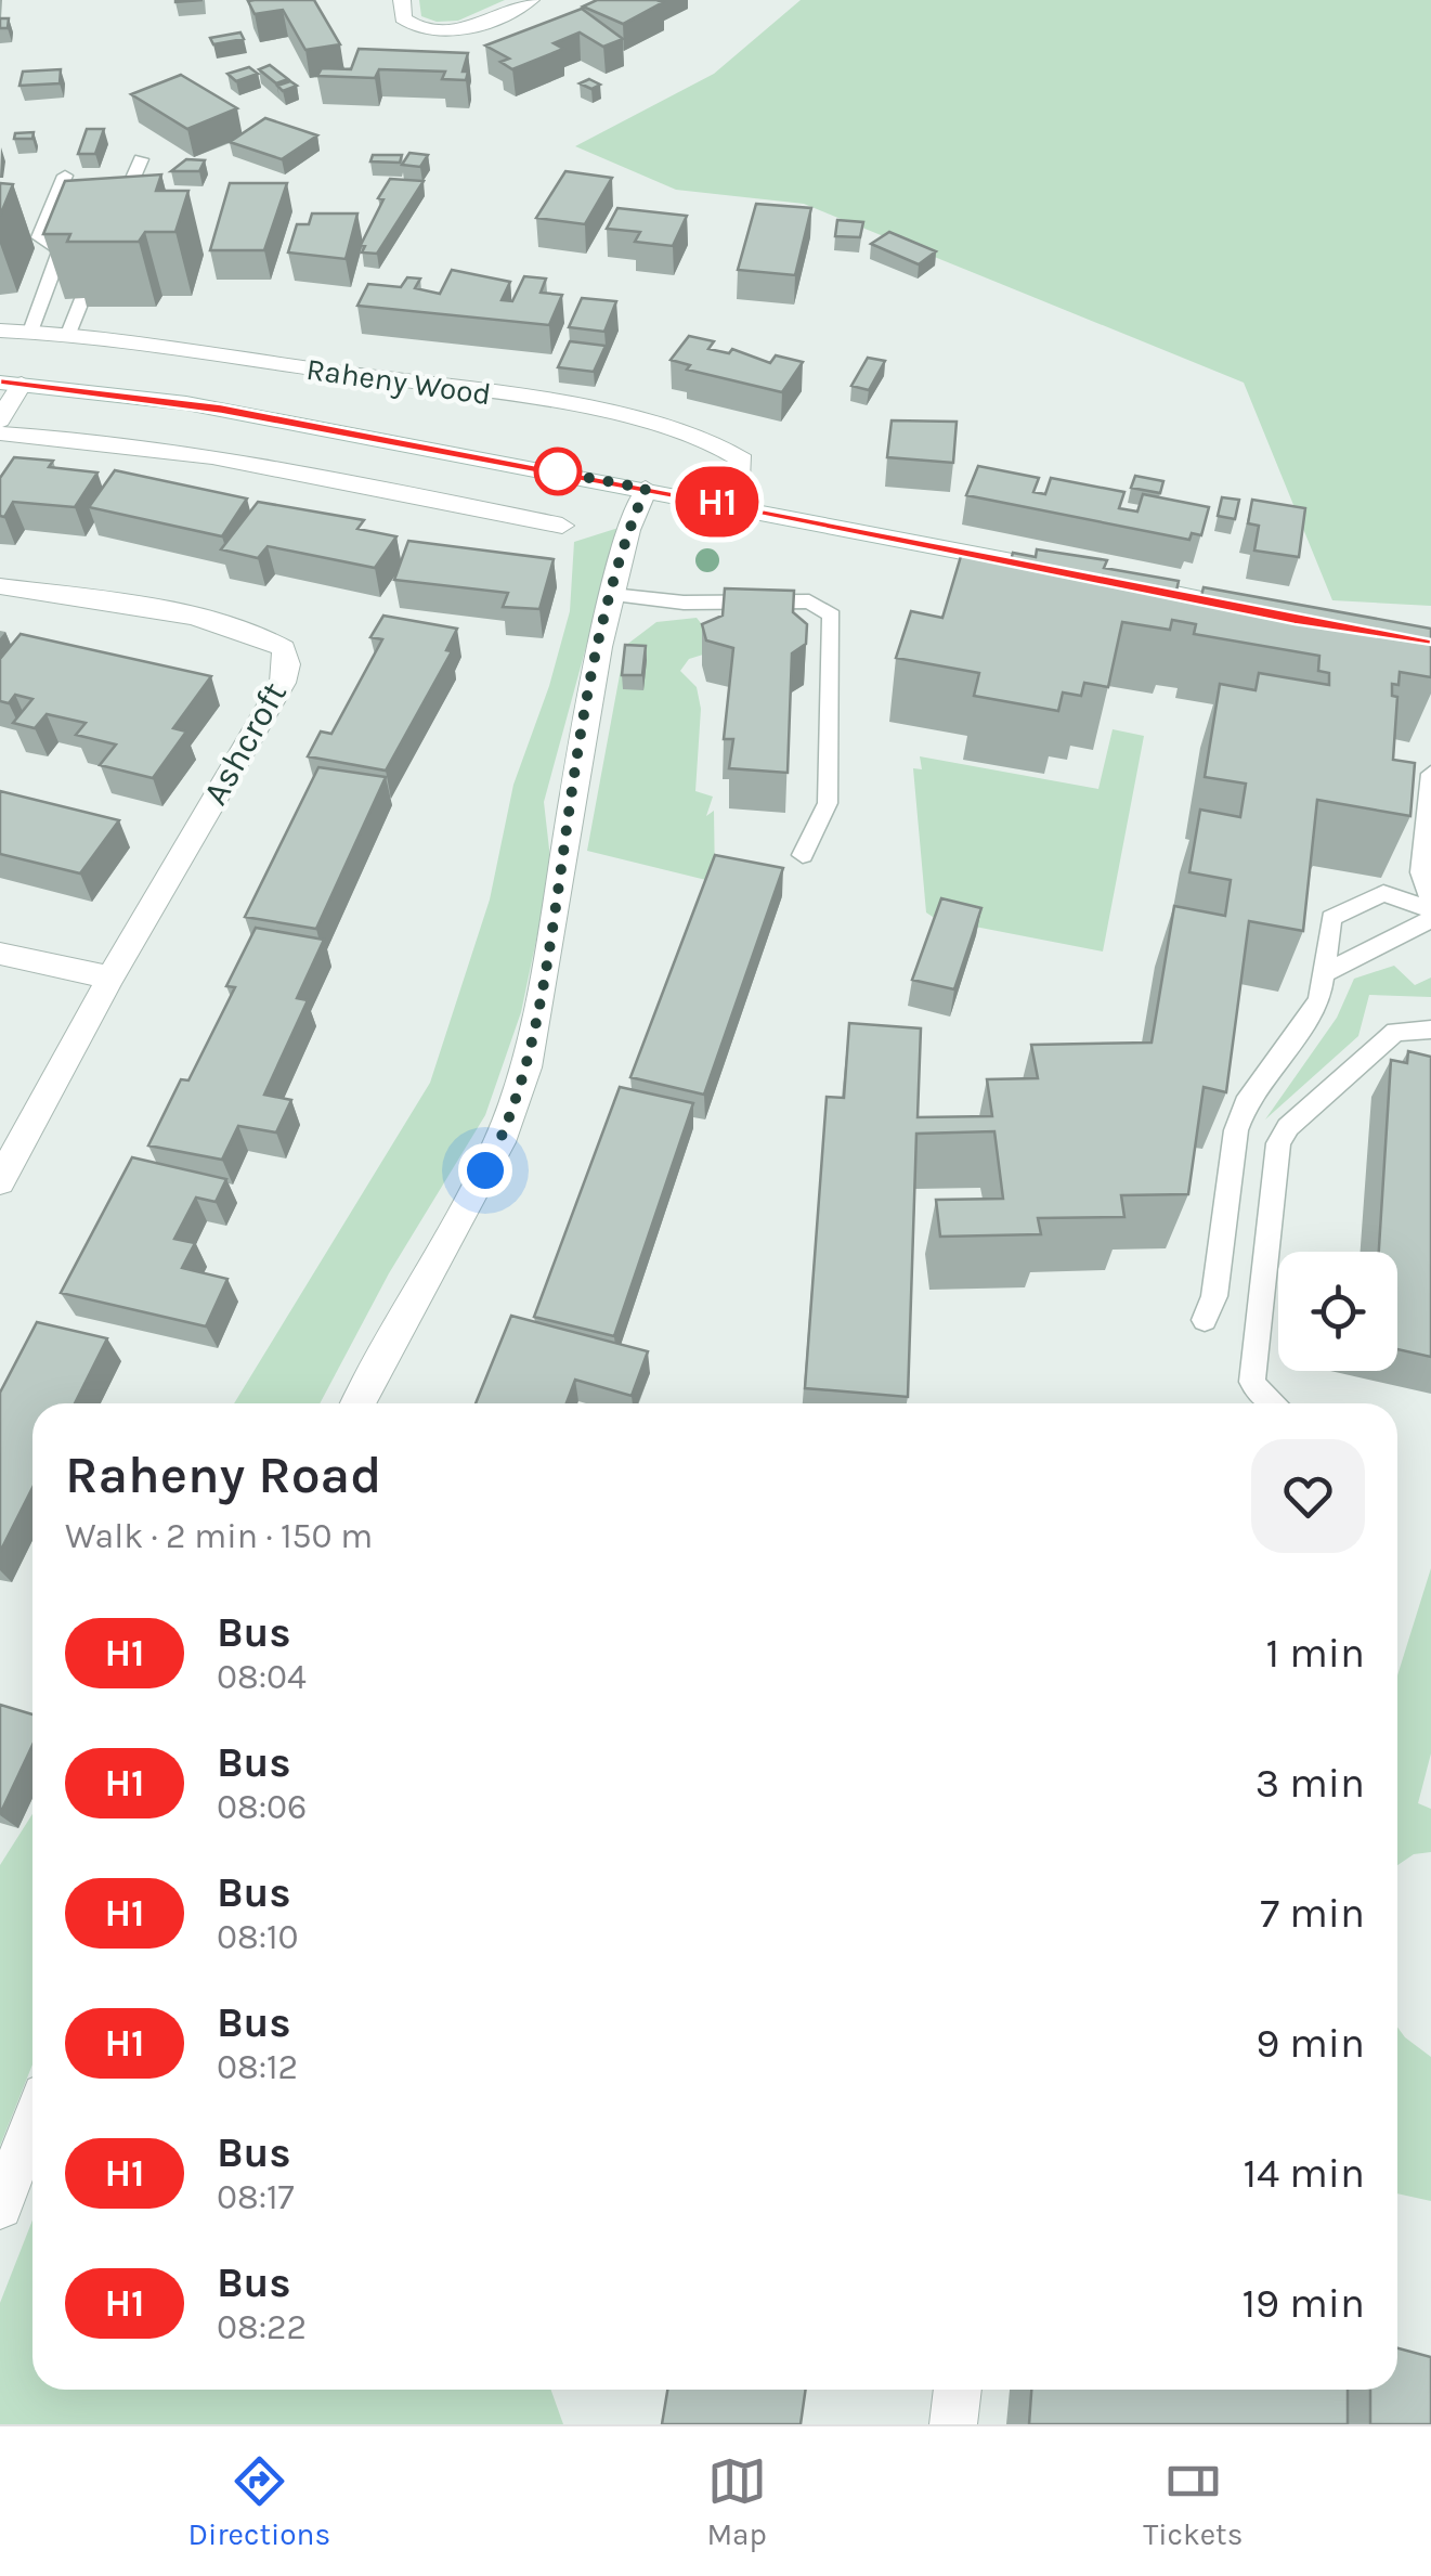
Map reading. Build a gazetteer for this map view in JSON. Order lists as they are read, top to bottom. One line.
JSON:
{"streets":{"street":["Raheny Wood","Ashcroft"]},"lines":["bus line H1"],"page":{"on_map":"H1","heading":["Raheny Road","Walk · 2 min · 150 m"],"list":[{"mark":"H1","name":"Bus","note":"08:04","value":"1 min"},{"mark":"H1","name":"Bus","note":"08:06","value":"3 min"},{"mark":"H1","name":"Bus","note":"08:10","value":"7 min"},{"mark":"H1","name":"Bus","note":"08:12","value":"9 min"},{"mark":"H1","name":"Bus","note":"08:17","value":"14 min"},{"mark":"H1","name":"Bus","note":"08:22","value":"19 min"}],"tabs":["Directions","Map","Tickets"]}}
